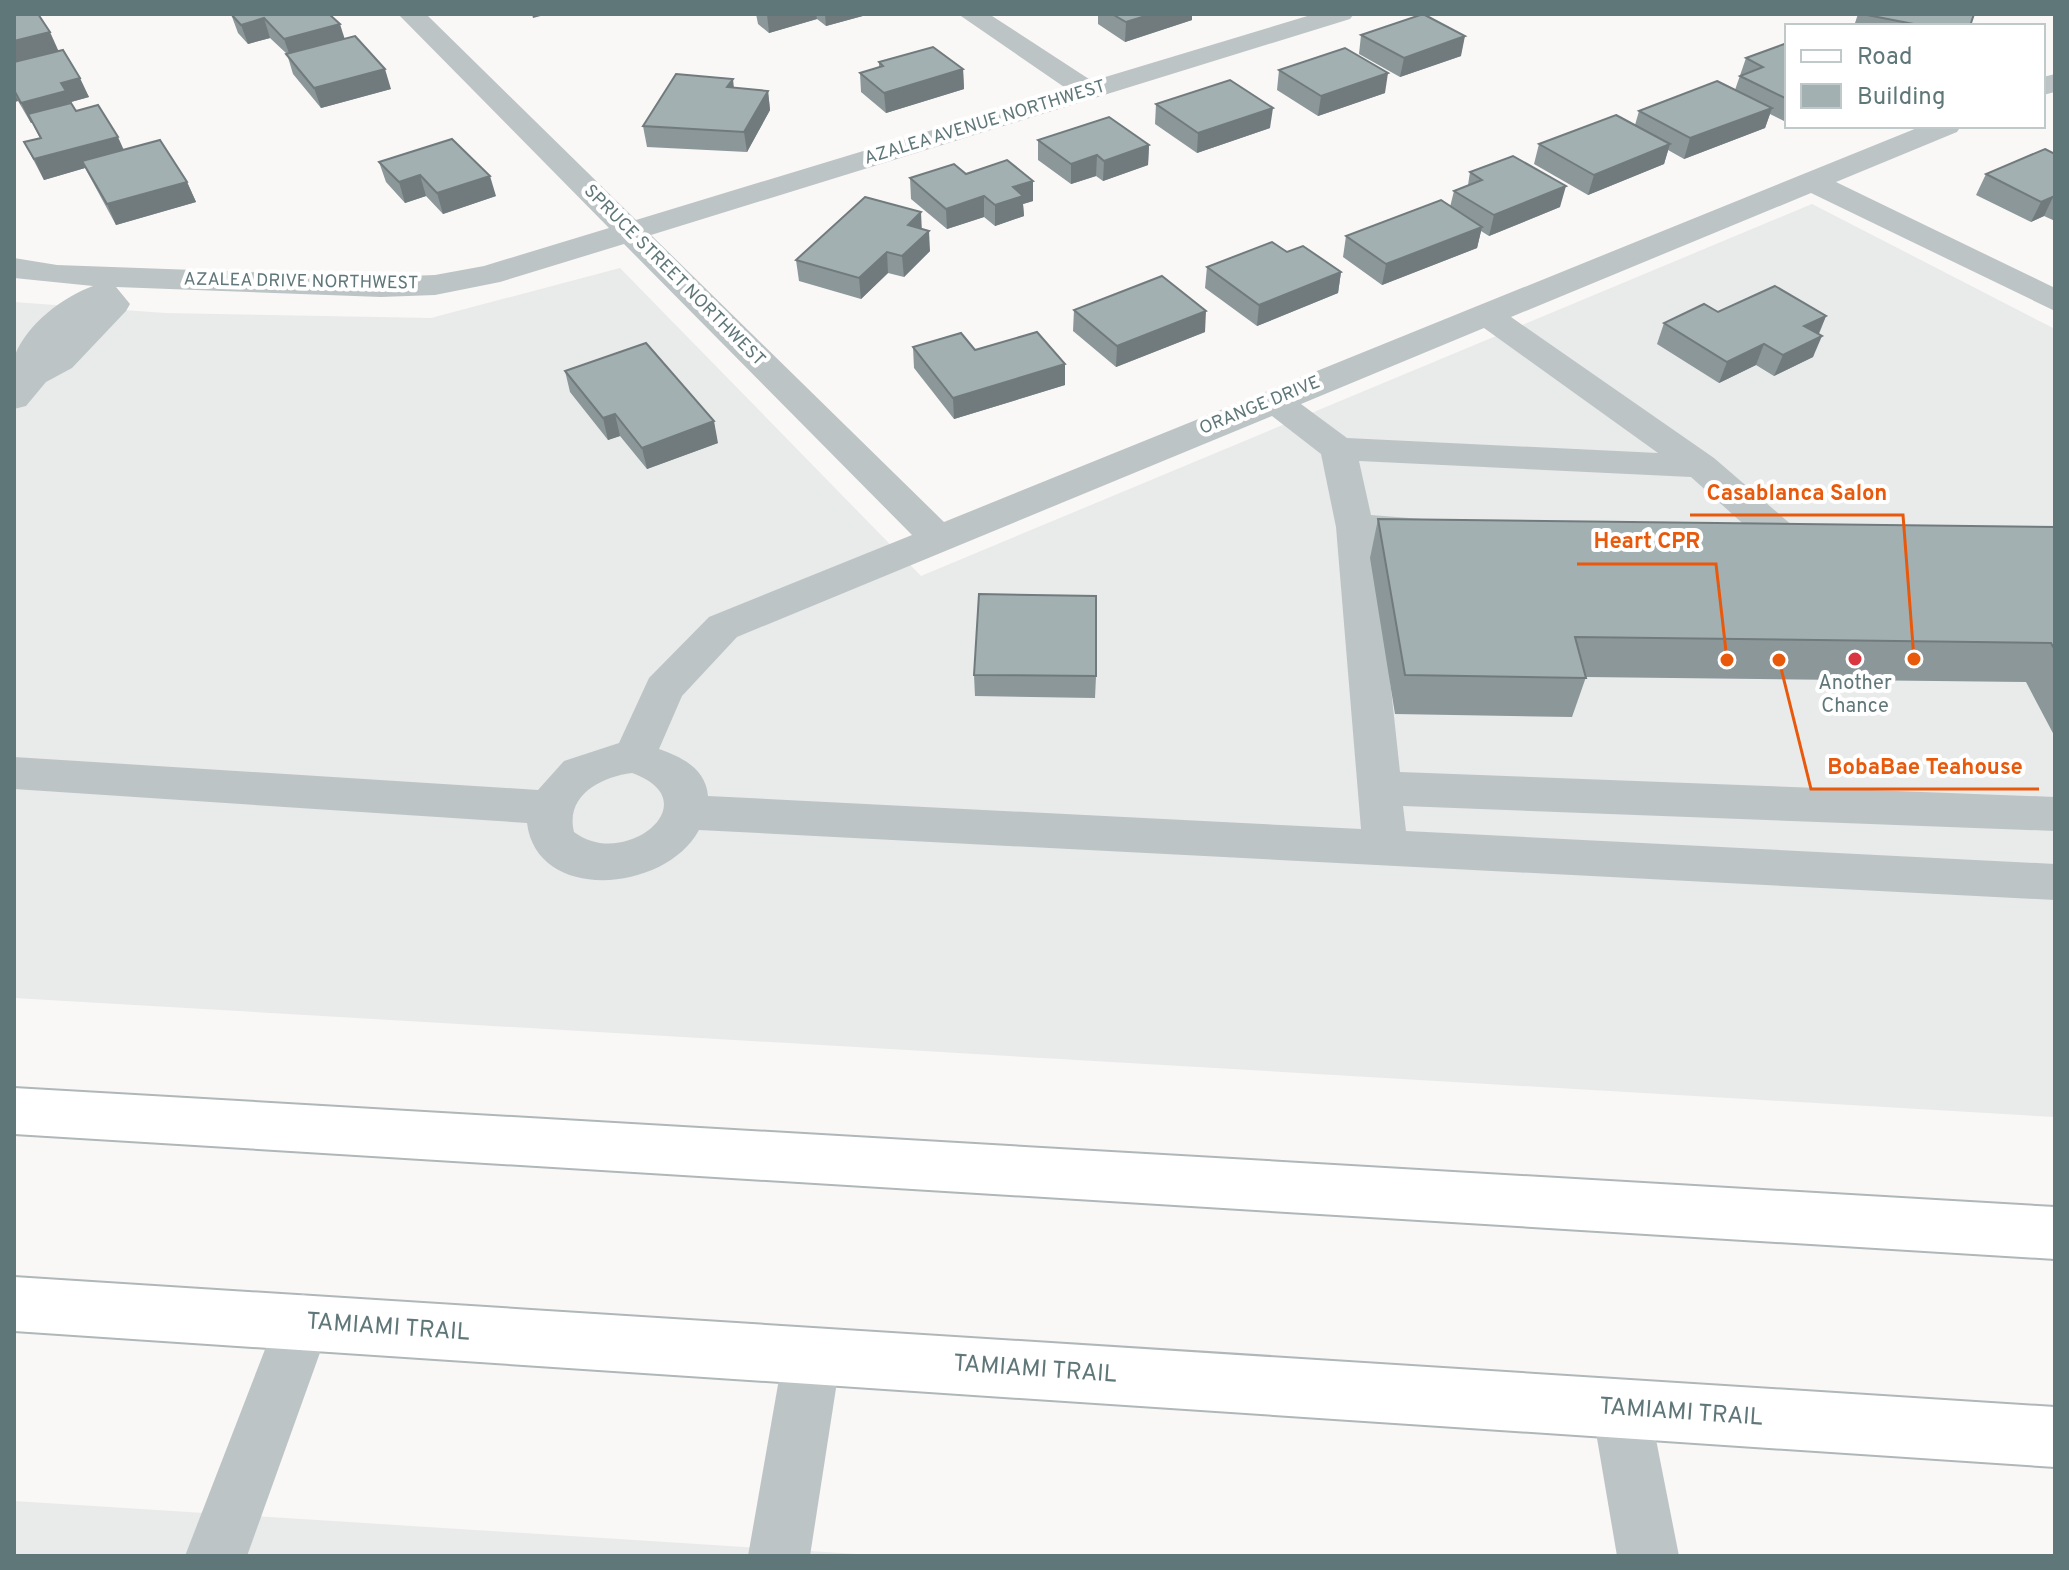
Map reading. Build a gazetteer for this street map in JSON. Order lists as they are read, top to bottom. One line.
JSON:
{"streets":{"main road":["TAMIAMI TRAIL"],"street":["AZALEA AVENUE NORTHWEST","SPRUCE STREET NORTHWEST","AZALEA DRIVE NORTHWEST","ORANGE DRIVE"]},"crossings":[["AZALEA AVENUE NORTHWEST","SPRUCE STREET NORTHWEST"],["AZALEA AVENUE NORTHWEST","AZALEA DRIVE NORTHWEST"],["SPRUCE STREET NORTHWEST","AZALEA DRIVE NORTHWEST"],["SPRUCE STREET NORTHWEST","ORANGE DRIVE"]],"places":["Another Chance","Casablanca Salon","Heart CPR","BobaBae Teahouse"],"legend":["Road","Building"]}
